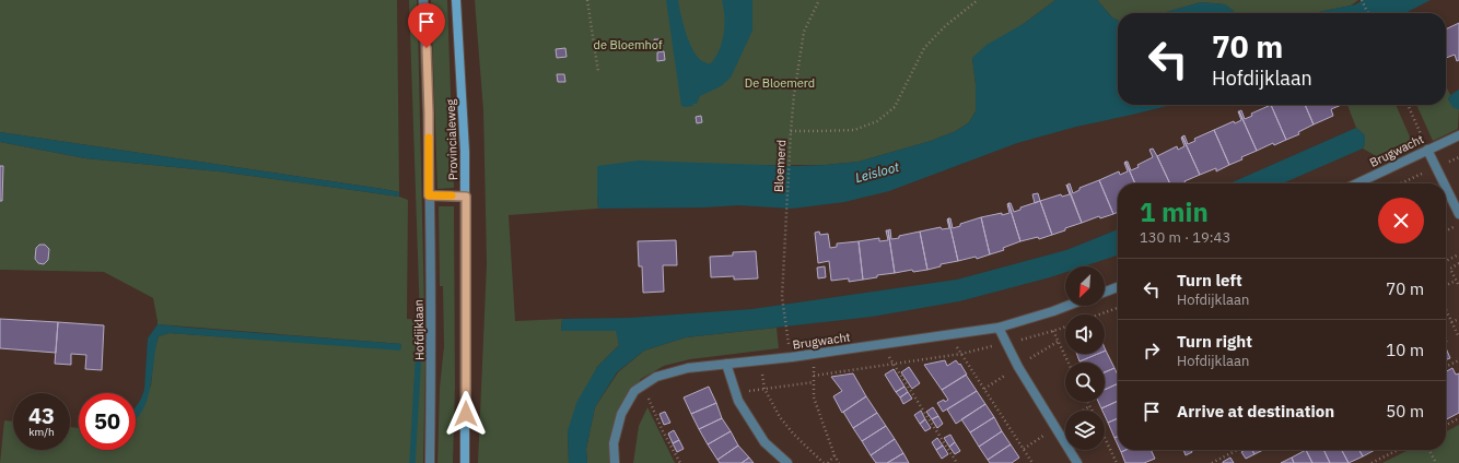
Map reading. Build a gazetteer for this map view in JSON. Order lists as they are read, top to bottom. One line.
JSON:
{"streets":{"main road":["Provincialeweg"],"street":["Brugwacht","Hofdijklaan"],"path":["Bloemerd"]},"water":["Leisloot"],"parks":["de Bloemhof","De Bloemerd"],"north":"bottom left","page":{"turn":["70 m","Hofdijklaan"],"heading":["1 min","130 m · 19:43"],"list":[{"name":"Turn left","note":"Hofdijklaan","value":"70 m"},{"name":"Turn right","note":"Hofdijklaan","value":"10 m"},{"name":"Arrive at destination","value":"50 m"}],"speed":"43 km/h","limit":"50"}}
